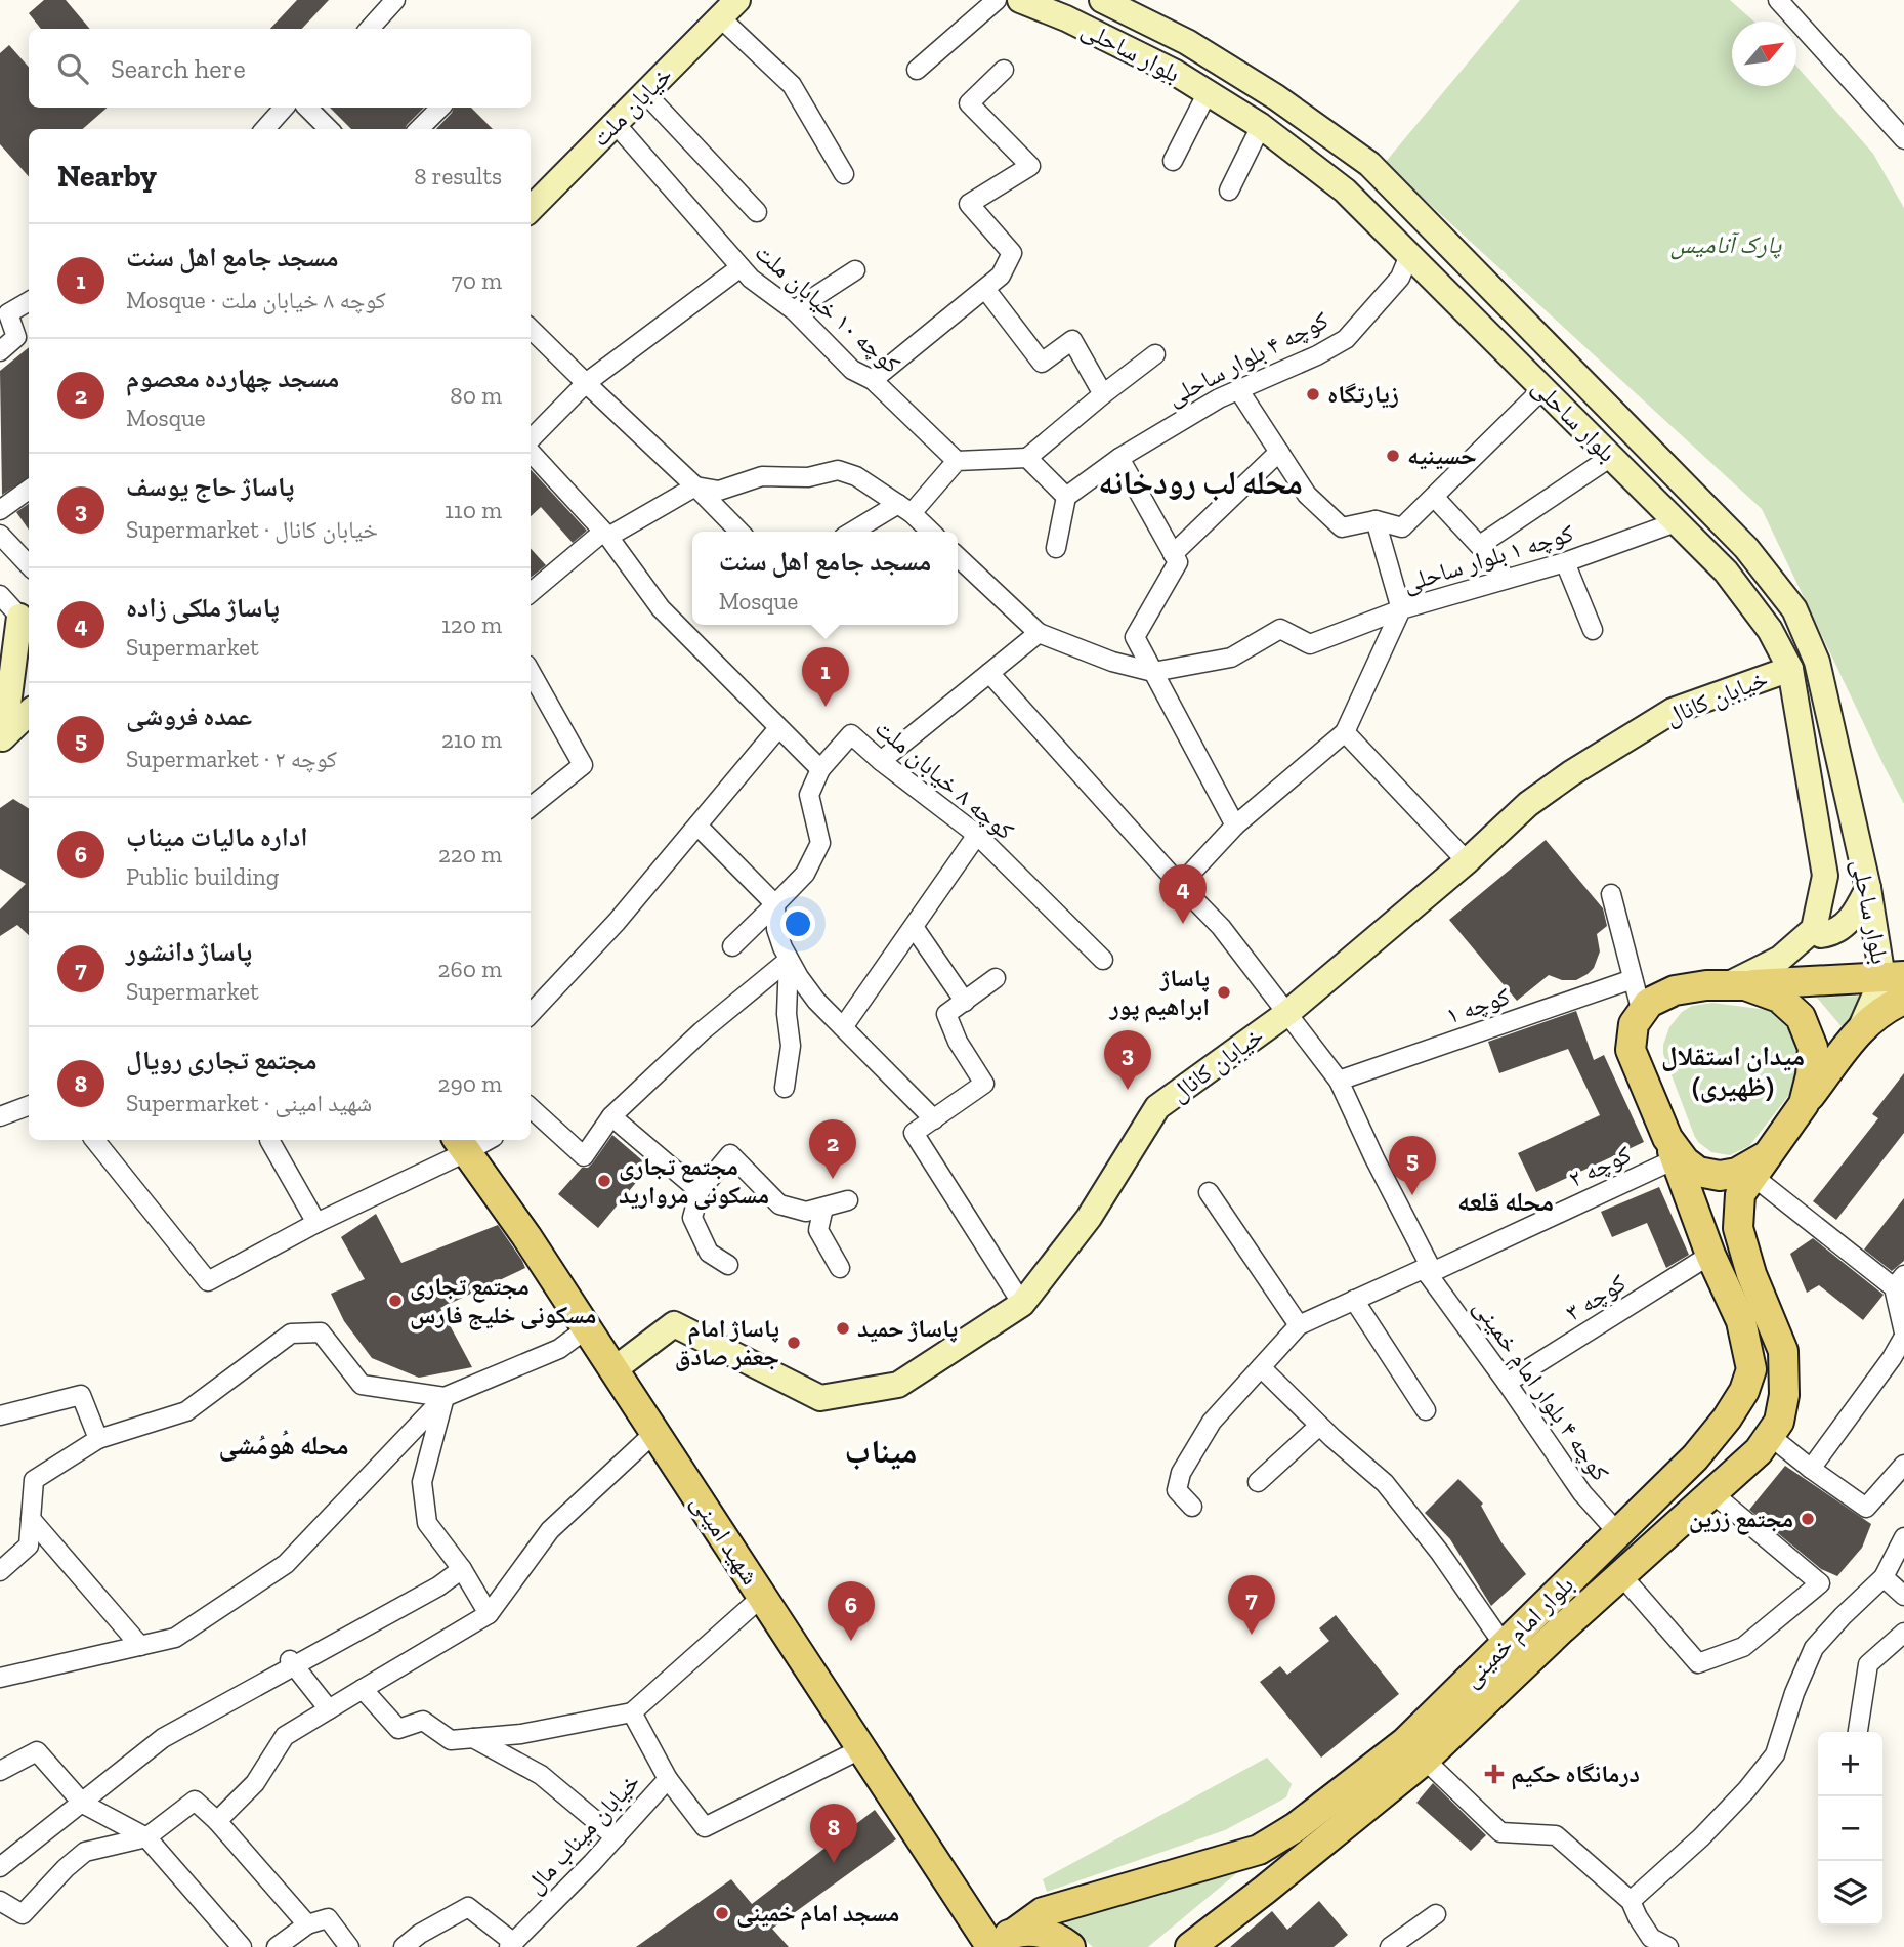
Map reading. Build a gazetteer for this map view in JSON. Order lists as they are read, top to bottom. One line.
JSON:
{"streets":{"main road":["بلوار ساحلی","خیابان ملت","خیابان کانال","شهید امینی","بلوار امام خمینی"],"street":["کوچه ۱۰ خیابان ملت","کوچه ۴ بلوار ساحلی","کوچه ۱ بلوار ساحلی","کوچه ۸ خیابان ملت","کوچه ۱","کوچه ۲","کوچه ۳","کوچه ۴ بلوار امام خمینی","خیابان میناب مال"]},"crossings":[["بلوار ساحلی","کوچه ۴ بلوار ساحلی"],["بلوار ساحلی","کوچه ۱ بلوار ساحلی"],["بلوار ساحلی","خیابان کانال"],["خیابان ملت","کوچه ۱۰ خیابان ملت"],["خیابان کانال","کوچه ۴ بلوار امام خمینی"],["خیابان کانال","شهید امینی"],["کوچه ۱","کوچه ۴ بلوار امام خمینی"],["کوچه ۲","کوچه ۴ بلوار امام خمینی"],["کوچه ۲","بلوار امام خمینی"],["کوچه ۳","کوچه ۴ بلوار امام خمینی"],["کوچه ۳","بلوار امام خمینی"],["کوچه ۴ بلوار امام خمینی","بلوار امام خمینی"],["شهید امینی","بلوار امام خمینی"]],"districts":["محله لب رودخانه","میدان استقلال (ظهیری)","محله قلعه","محله هُومُشی","میناب"],"parks":["پارک آنامیس"],"places":{"other":["زیارتگاه","حسینیه","پاساژ ابراهیم پور","مجتمع تجاری مسکونی مروارید","مجتمع تجاری مسکونی خلیج فارس","پاساژ حمید","پاساژ امام جعفر صادق","مجتمع زرین","مسجد امام خمینی"],"health":["درمانگاه حکیم"]},"north":"top right","page":{"search":"Search here","heading":["Nearby","8 results"],"list":[{"mark":"1","name":"مسجد جامع اهل سنت","note":"Mosque · کوچه ۸ خیابان ملت","value":"70 m"},{"mark":"2","name":"مسجد چهارده معصوم","note":"Mosque","value":"80 m"},{"mark":"3","name":"پاساژ حاج یوسف","note":"Supermarket · خیابان کانال","value":"110 m"},{"mark":"4","name":"پاساژ ملکی زاده","note":"Supermarket","value":"120 m"},{"mark":"5","name":"عمده فروشی","note":"Supermarket · کوچه ۲","value":"210 m"},{"mark":"6","name":"اداره مالیات میناب","note":"Public building","value":"220 m"},{"mark":"7","name":"پاساژ دانشور","note":"Supermarket","value":"260 m"},{"mark":"8","name":"مجتمع تجاری رویال","note":"Supermarket · شهید امینی","value":"290 m"}],"popup":["مسجد جامع اهل سنت","Mosque"],"pins":["1","4","3","2","5","7","6","8"],"map_buttons":["+","−"]}}
